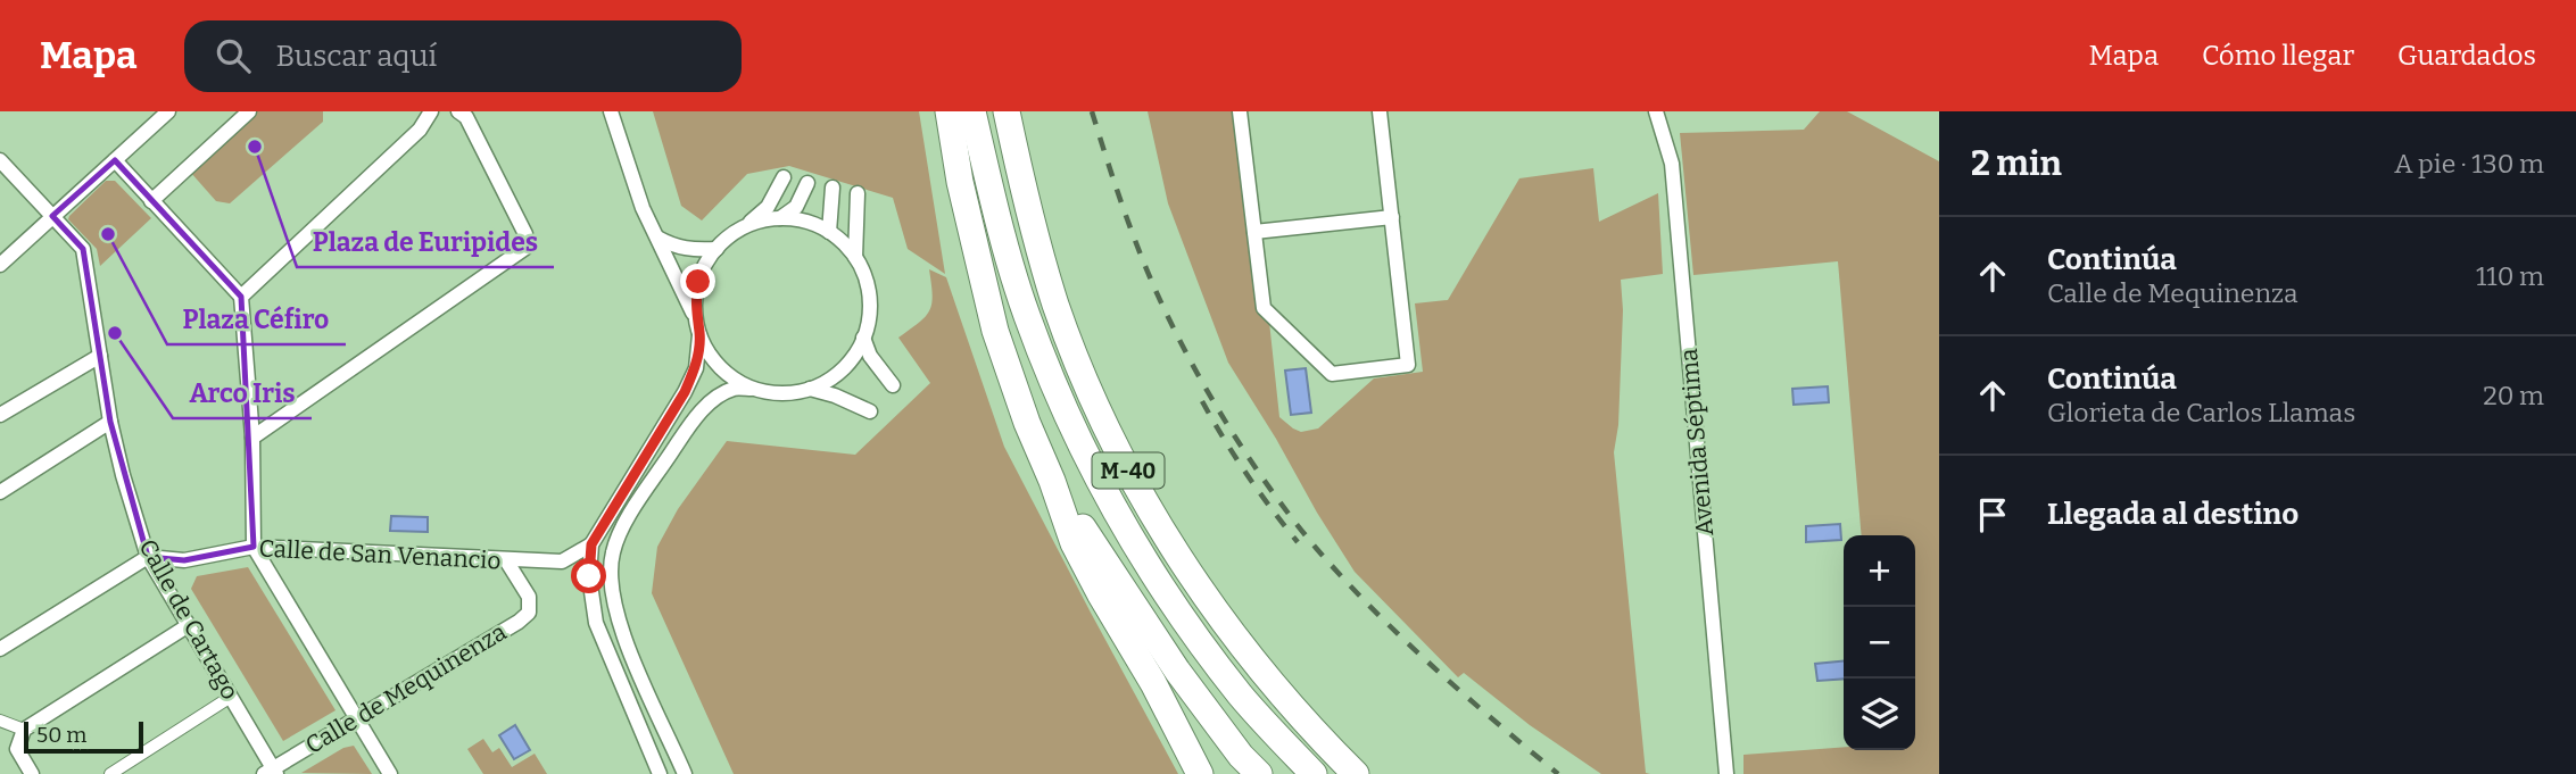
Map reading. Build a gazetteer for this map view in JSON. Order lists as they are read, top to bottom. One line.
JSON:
{"streets":{"highway":["M-40"],"street":["Avenida Séptima","Calle de San Venancio","Calle de Cartago","Calle de Mequinenza"]},"crossings":[["Calle de San Venancio","Calle de Cartago"],["Calle de San Venancio","Calle de Mequinenza"],["Calle de Cartago","Calle de Mequinenza"]],"places":["Plaza de Euripides","Plaza Céfiro","Arco Iris"],"scale_bar":"50 m","page":{"header":"Mapa","search":"Buscar aquí","nav":["Mapa","Cómo llegar","Guardados"],"heading":["2 min","A pie · 130 m"],"list":[["Continúa","Calle de Mequinenza","110 m"],["Continúa","Glorieta de Carlos Llamas","20 m"],"Llegada al destino"],"map_buttons":["+","−"],"scale":"50 m"}}
